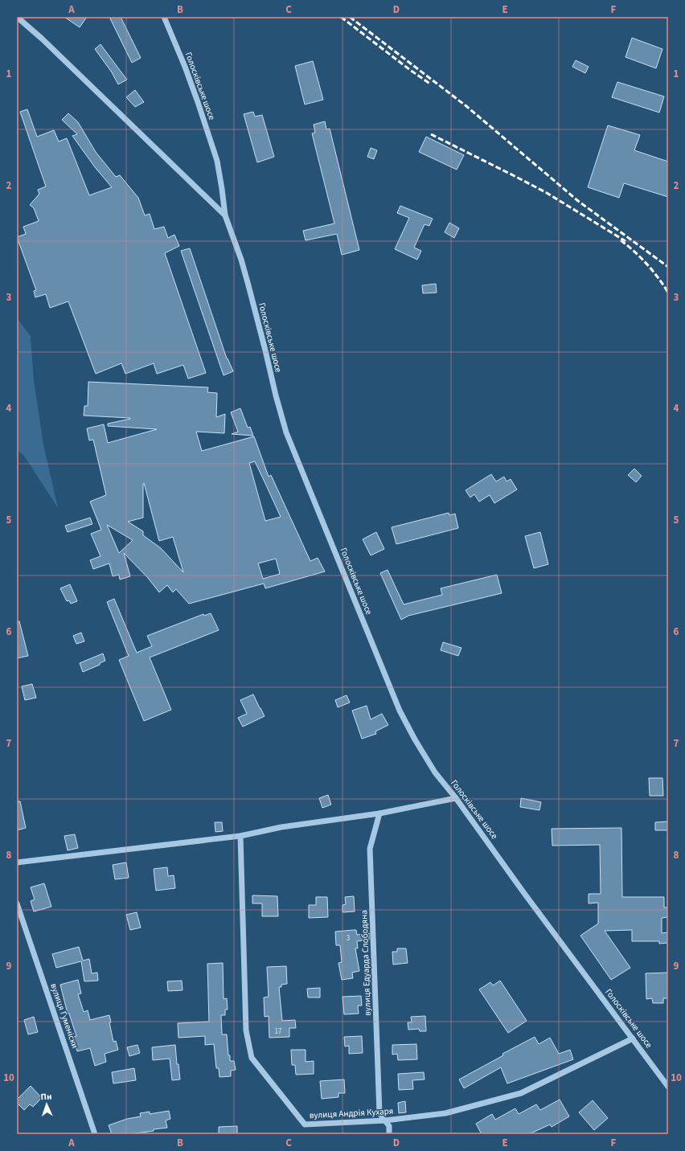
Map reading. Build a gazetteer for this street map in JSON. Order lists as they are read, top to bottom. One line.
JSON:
{"streets":{"street":["Голосківське шосе","вулиця Едуарда Слободяна","вулиця Гуменіски","вулиця Андрія Кухаря"]},"crossings":[["Голосківське шосе","вулиця Андрія Кухаря"],["вулиця Едуарда Слободяна","вулиця Андрія Кухаря"]],"house_numbers":["3","17"],"north":"top","grid":{"columns":["A","B","C","D","E","F"],"rows":["1","2","3","4","5","6","7","8","9","10"]}}
